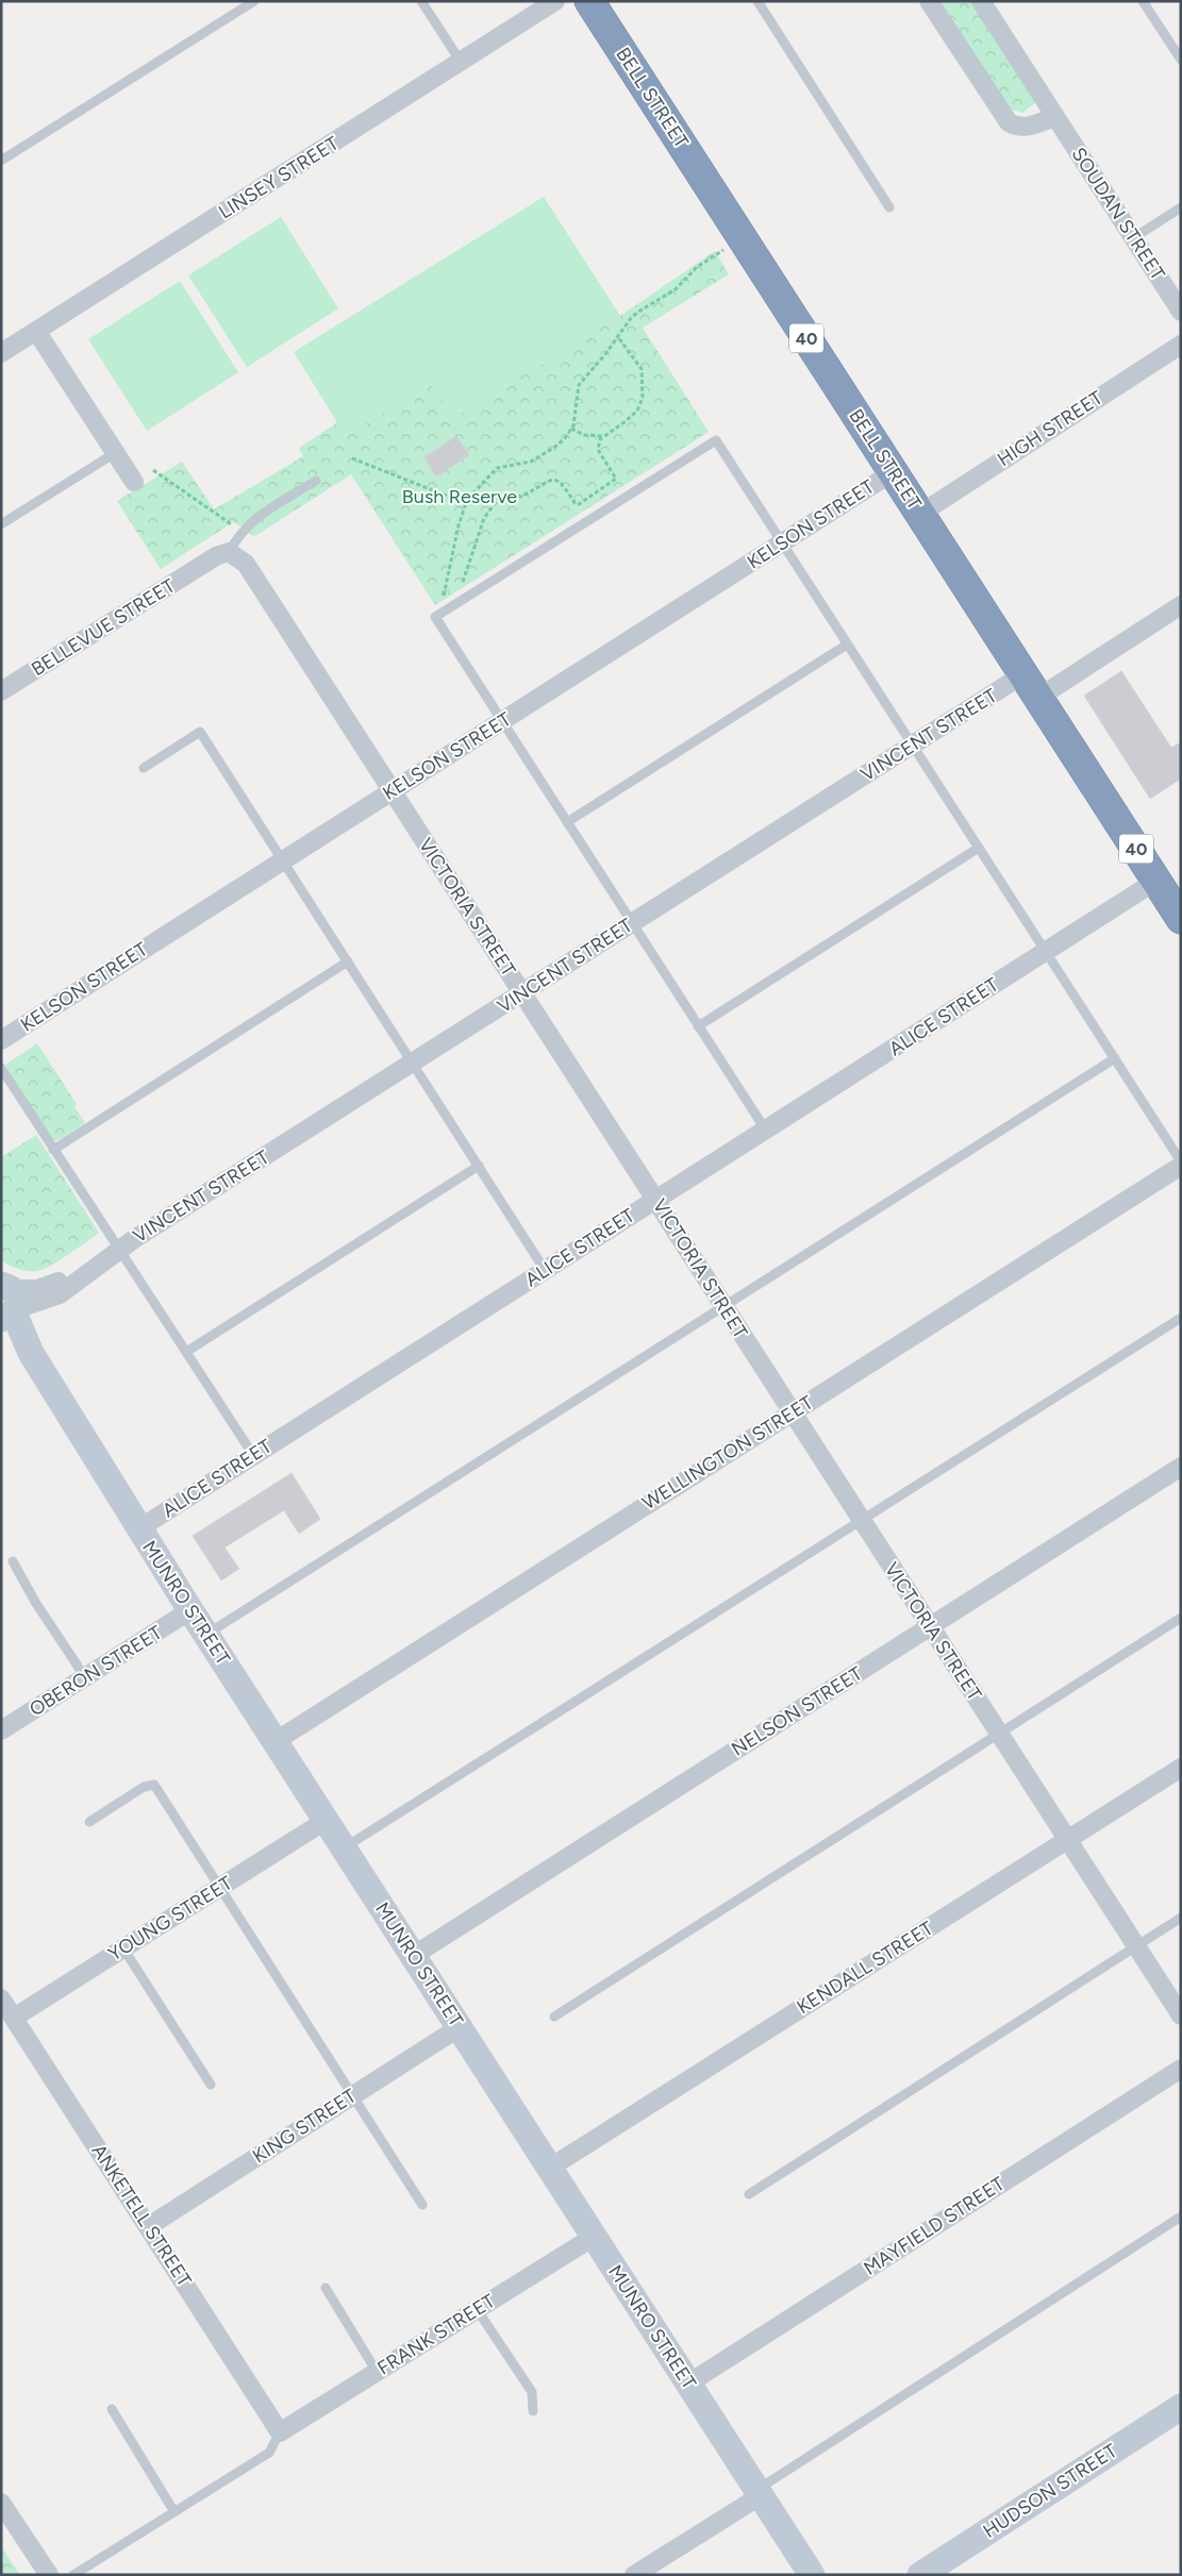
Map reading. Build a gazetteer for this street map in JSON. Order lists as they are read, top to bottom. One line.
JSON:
{"streets":{"highway":["BELL STREET","40"],"street":["LINSEY STREET","SOUDAN STREET","HIGH STREET","KELSON STREET","BELLEVUE STREET","VINCENT STREET","VICTORIA STREET","ALICE STREET","WELLINGTON STREET","MUNRO STREET","OBERON STREET","NELSON STREET","YOUNG STREET","KENDALL STREET","KING STREET","ANKETELL STREET","MAYFIELD STREET","FRANK STREET","HUDSON STREET"]},"crossings":[["BELL STREET","HIGH STREET"],["BELL STREET","KELSON STREET"],["BELL STREET","VINCENT STREET"],["BELL STREET","ALICE STREET"],["KELSON STREET","VICTORIA STREET"],["BELLEVUE STREET","VICTORIA STREET"],["VINCENT STREET","VICTORIA STREET"],["VINCENT STREET","MUNRO STREET"],["VICTORIA STREET","ALICE STREET"],["VICTORIA STREET","WELLINGTON STREET"],["VICTORIA STREET","NELSON STREET"],["VICTORIA STREET","KENDALL STREET"],["ALICE STREET","MUNRO STREET"],["WELLINGTON STREET","MUNRO STREET"],["MUNRO STREET","OBERON STREET"],["MUNRO STREET","NELSON STREET"],["MUNRO STREET","YOUNG STREET"],["MUNRO STREET","KENDALL STREET"],["MUNRO STREET","KING STREET"],["MUNRO STREET","MAYFIELD STREET"],["MUNRO STREET","FRANK STREET"],["YOUNG STREET","ANKETELL STREET"],["KING STREET","ANKETELL STREET"],["ANKETELL STREET","FRANK STREET"]],"parks":["Bush Reserve"]}
